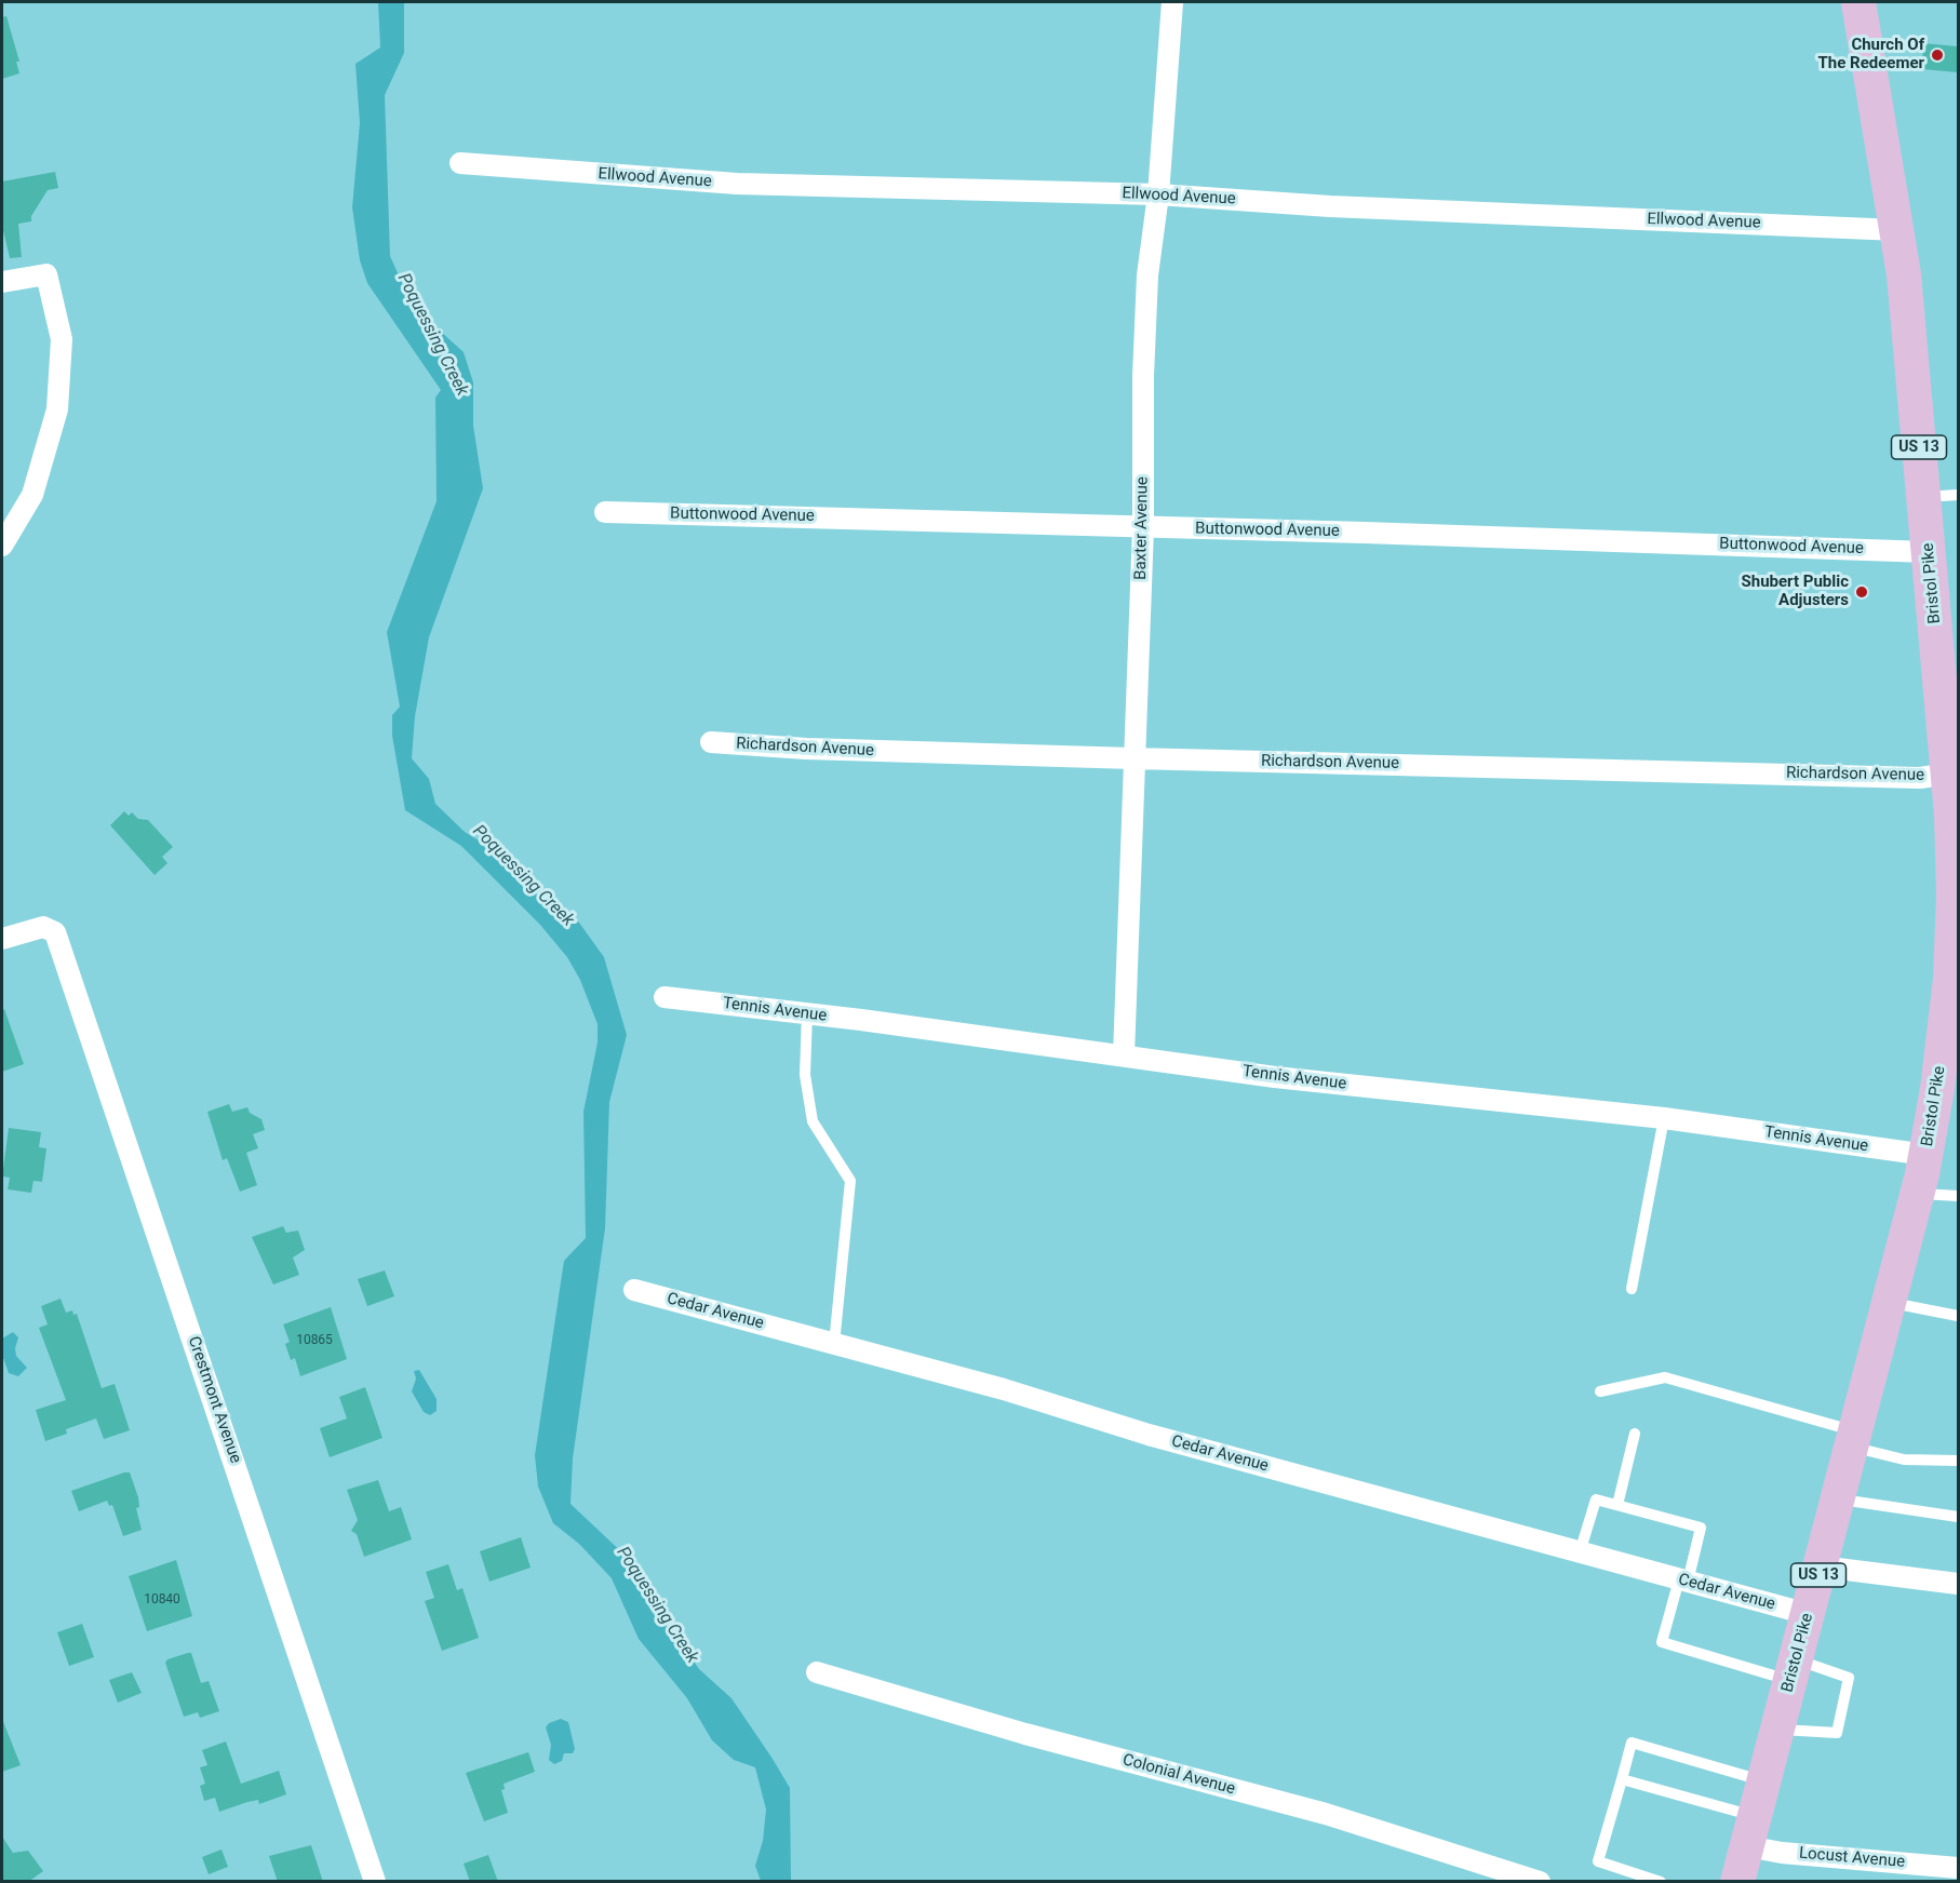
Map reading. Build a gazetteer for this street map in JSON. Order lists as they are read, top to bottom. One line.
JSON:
{"streets":{"main road":["US 13","Bristol Pike"],"street":["Ellwood Avenue","Buttonwood Avenue","Baxter Avenue","Richardson Avenue","Tennis Avenue","Cedar Avenue","Crestmont Avenue","Colonial Avenue","Locust Avenue"]},"crossings":[["Ellwood Avenue","Baxter Avenue"],["Ellwood Avenue","Bristol Pike"],["Buttonwood Avenue","Baxter Avenue"],["Buttonwood Avenue","Bristol Pike"],["Baxter Avenue","Richardson Avenue"],["Baxter Avenue","Tennis Avenue"],["Bristol Pike","Richardson Avenue"],["Bristol Pike","Tennis Avenue"],["Bristol Pike","Cedar Avenue"],["Bristol Pike","Locust Avenue"]],"water":["Poquessing Creek"],"places":["Church Of The Redeemer","Shubert Public Adjusters"],"house_numbers":["10865","10840"]}
